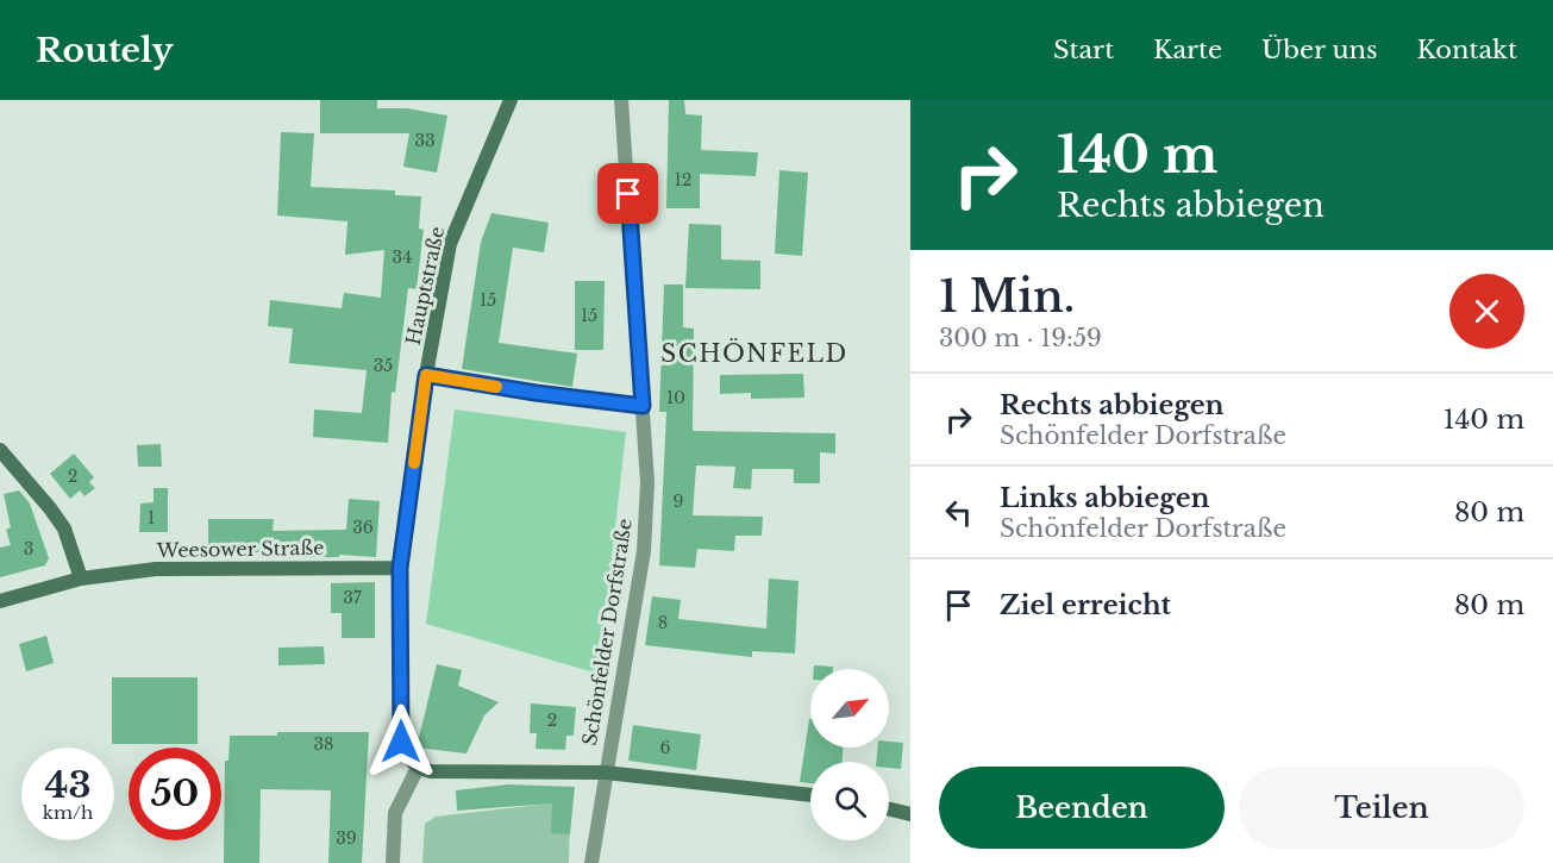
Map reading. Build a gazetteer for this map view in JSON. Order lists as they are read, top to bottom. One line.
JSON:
{"streets":{"main road":["Hauptstraße","Weesower Straße"],"street":["Schönfelder Dorfstraße"]},"crossings":[["Hauptstraße","Weesower Straße"]],"districts":["SCHÖNFELD"],"house_numbers":["33","12","34","15","15","35","10","2","9","1","36","3","37","8","2","38","6","39"],"north":"top right","page":{"header":"Routely","nav":["Start","Karte","Über uns","Kontakt"],"turn":["140 m","Rechts abbiegen"],"heading":["1 Min.","300 m · 19:59"],"list":[{"name":"Rechts abbiegen","note":"Schönfelder Dorfstraße","value":"140 m"},{"name":"Links abbiegen","note":"Schönfelder Dorfstraße","value":"80 m"},{"name":"Ziel erreicht","value":"80 m"}],"speed":"43 km/h","limit":"50","buttons":["Beenden","Teilen"]}}
